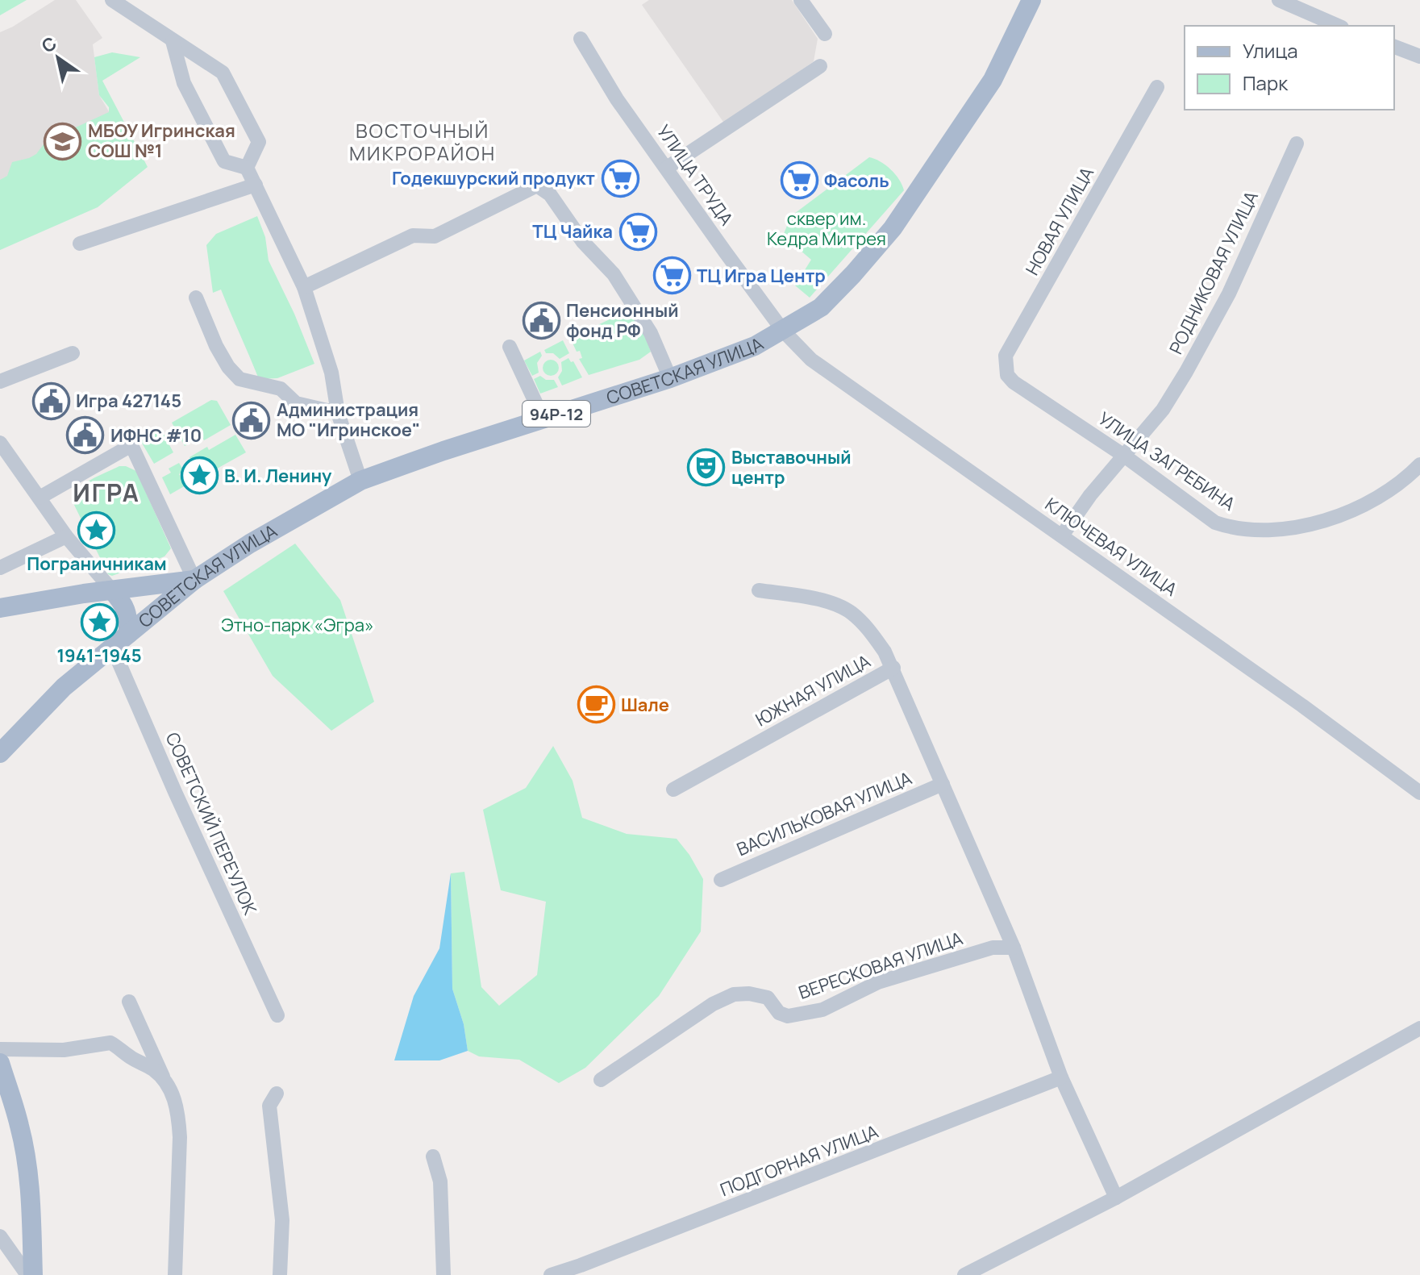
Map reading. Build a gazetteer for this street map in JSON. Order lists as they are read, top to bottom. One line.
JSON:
{"streets":{"main road":["СОВЕТСКАЯ УЛИЦА","94Р-12"],"street":["УЛИЦА ТРУДА","НОВАЯ УЛИЦА","РОДНИКОВАЯ УЛИЦА","УЛИЦА ЗАГРЕБИНА","КЛЮЧЕВАЯ УЛИЦА","ЮЖНАЯ УЛИЦА","ВАСИЛЬКОВАЯ УЛИЦА","СОВЕТСКИЙ ПЕРЕУЛОК","ВЕРЕСКОВАЯ УЛИЦА","ПОДГОРНАЯ УЛИЦА"]},"crossings":[["УЛИЦА ТРУДА","СОВЕТСКАЯ УЛИЦА"],["УЛИЦА ТРУДА","КЛЮЧЕВАЯ УЛИЦА"],["НОВАЯ УЛИЦА","УЛИЦА ЗАГРЕБИНА"],["РОДНИКОВАЯ УЛИЦА","УЛИЦА ЗАГРЕБИНА"],["РОДНИКОВАЯ УЛИЦА","КЛЮЧЕВАЯ УЛИЦА"],["СОВЕТСКАЯ УЛИЦА","КЛЮЧЕВАЯ УЛИЦА"],["СОВЕТСКАЯ УЛИЦА","СОВЕТСКИЙ ПЕРЕУЛОК"]],"districts":["ВОСТОЧНЫЙ МИКРОРАЙОН","ИГРА"],"parks":["сквер им. Кедра Митрея","Этно-парк «Эгра»"],"places":{"school or university":["МБОУ Игринская СОШ №1"],"supermarket":["Годекшурский продукт","Фасоль","ТЦ Чайка","ТЦ Игра Центр"],"public building":["Пенсионный фонд РФ","Игра 427145","Администрация МО \"Игринское\"","ИФНС #10"],"theatre":["Выставочный центр"],"place":["В. И. Ленину","Пограничникам","1941-1945"],"cafe":["Шале"]},"legend":["Улица","Парк"],"north":"top left"}
